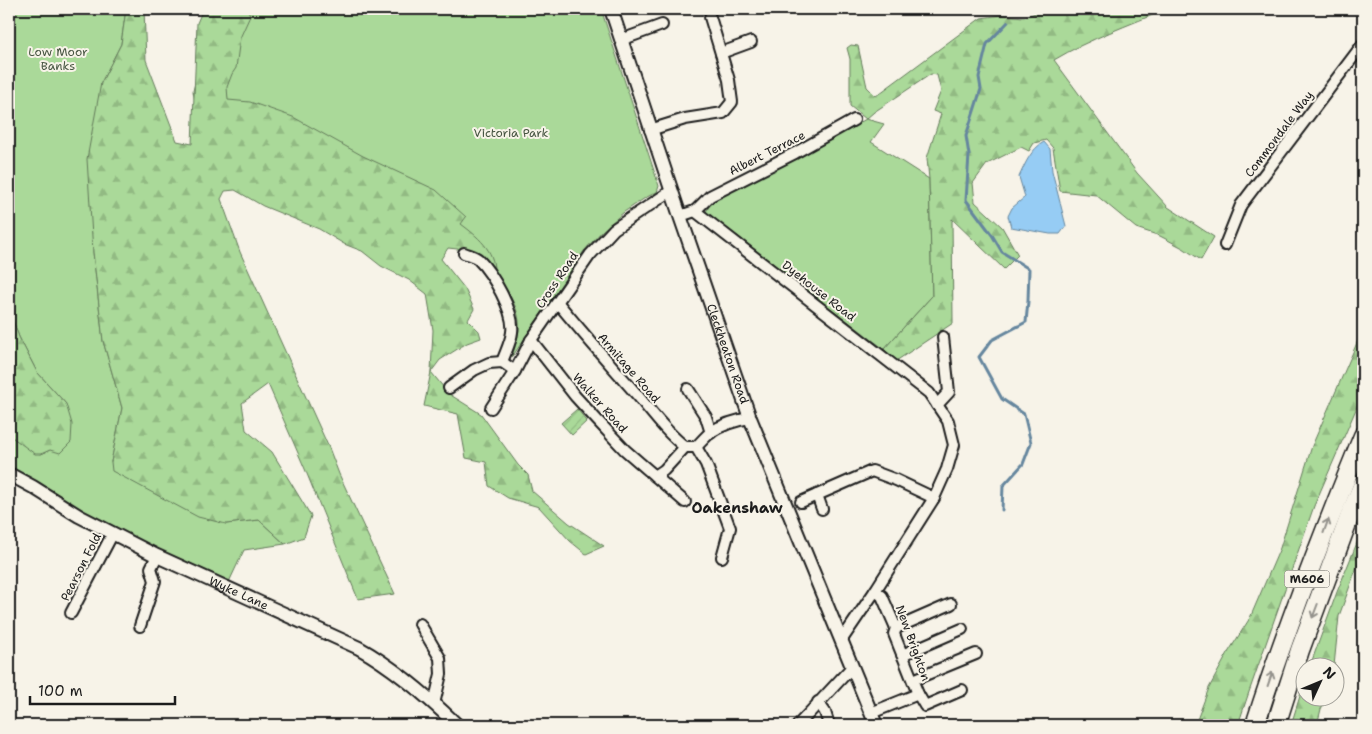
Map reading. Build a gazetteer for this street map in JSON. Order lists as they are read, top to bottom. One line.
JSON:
{"streets":{"highway":["M606"],"street":["Commondale Way","Albert Terrace","Cross Road","Dyehouse Road","Cleckheaton Road","Armitage Road","Walker Road","Pearson Fold","Wyke Lane","New Brighton"]},"crossings":[["Albert Terrace","Dyehouse Road"],["Cross Road","Cleckheaton Road"],["Cross Road","Armitage Road"],["Cross Road","Walker Road"],["Dyehouse Road","Cleckheaton Road"],["Dyehouse Road","New Brighton"],["Pearson Fold","Wyke Lane"]],"districts":["Oakenshaw"],"parks":["Low Moor Banks","Victoria Park"],"scale_bar":"100 m","north":"top right"}
